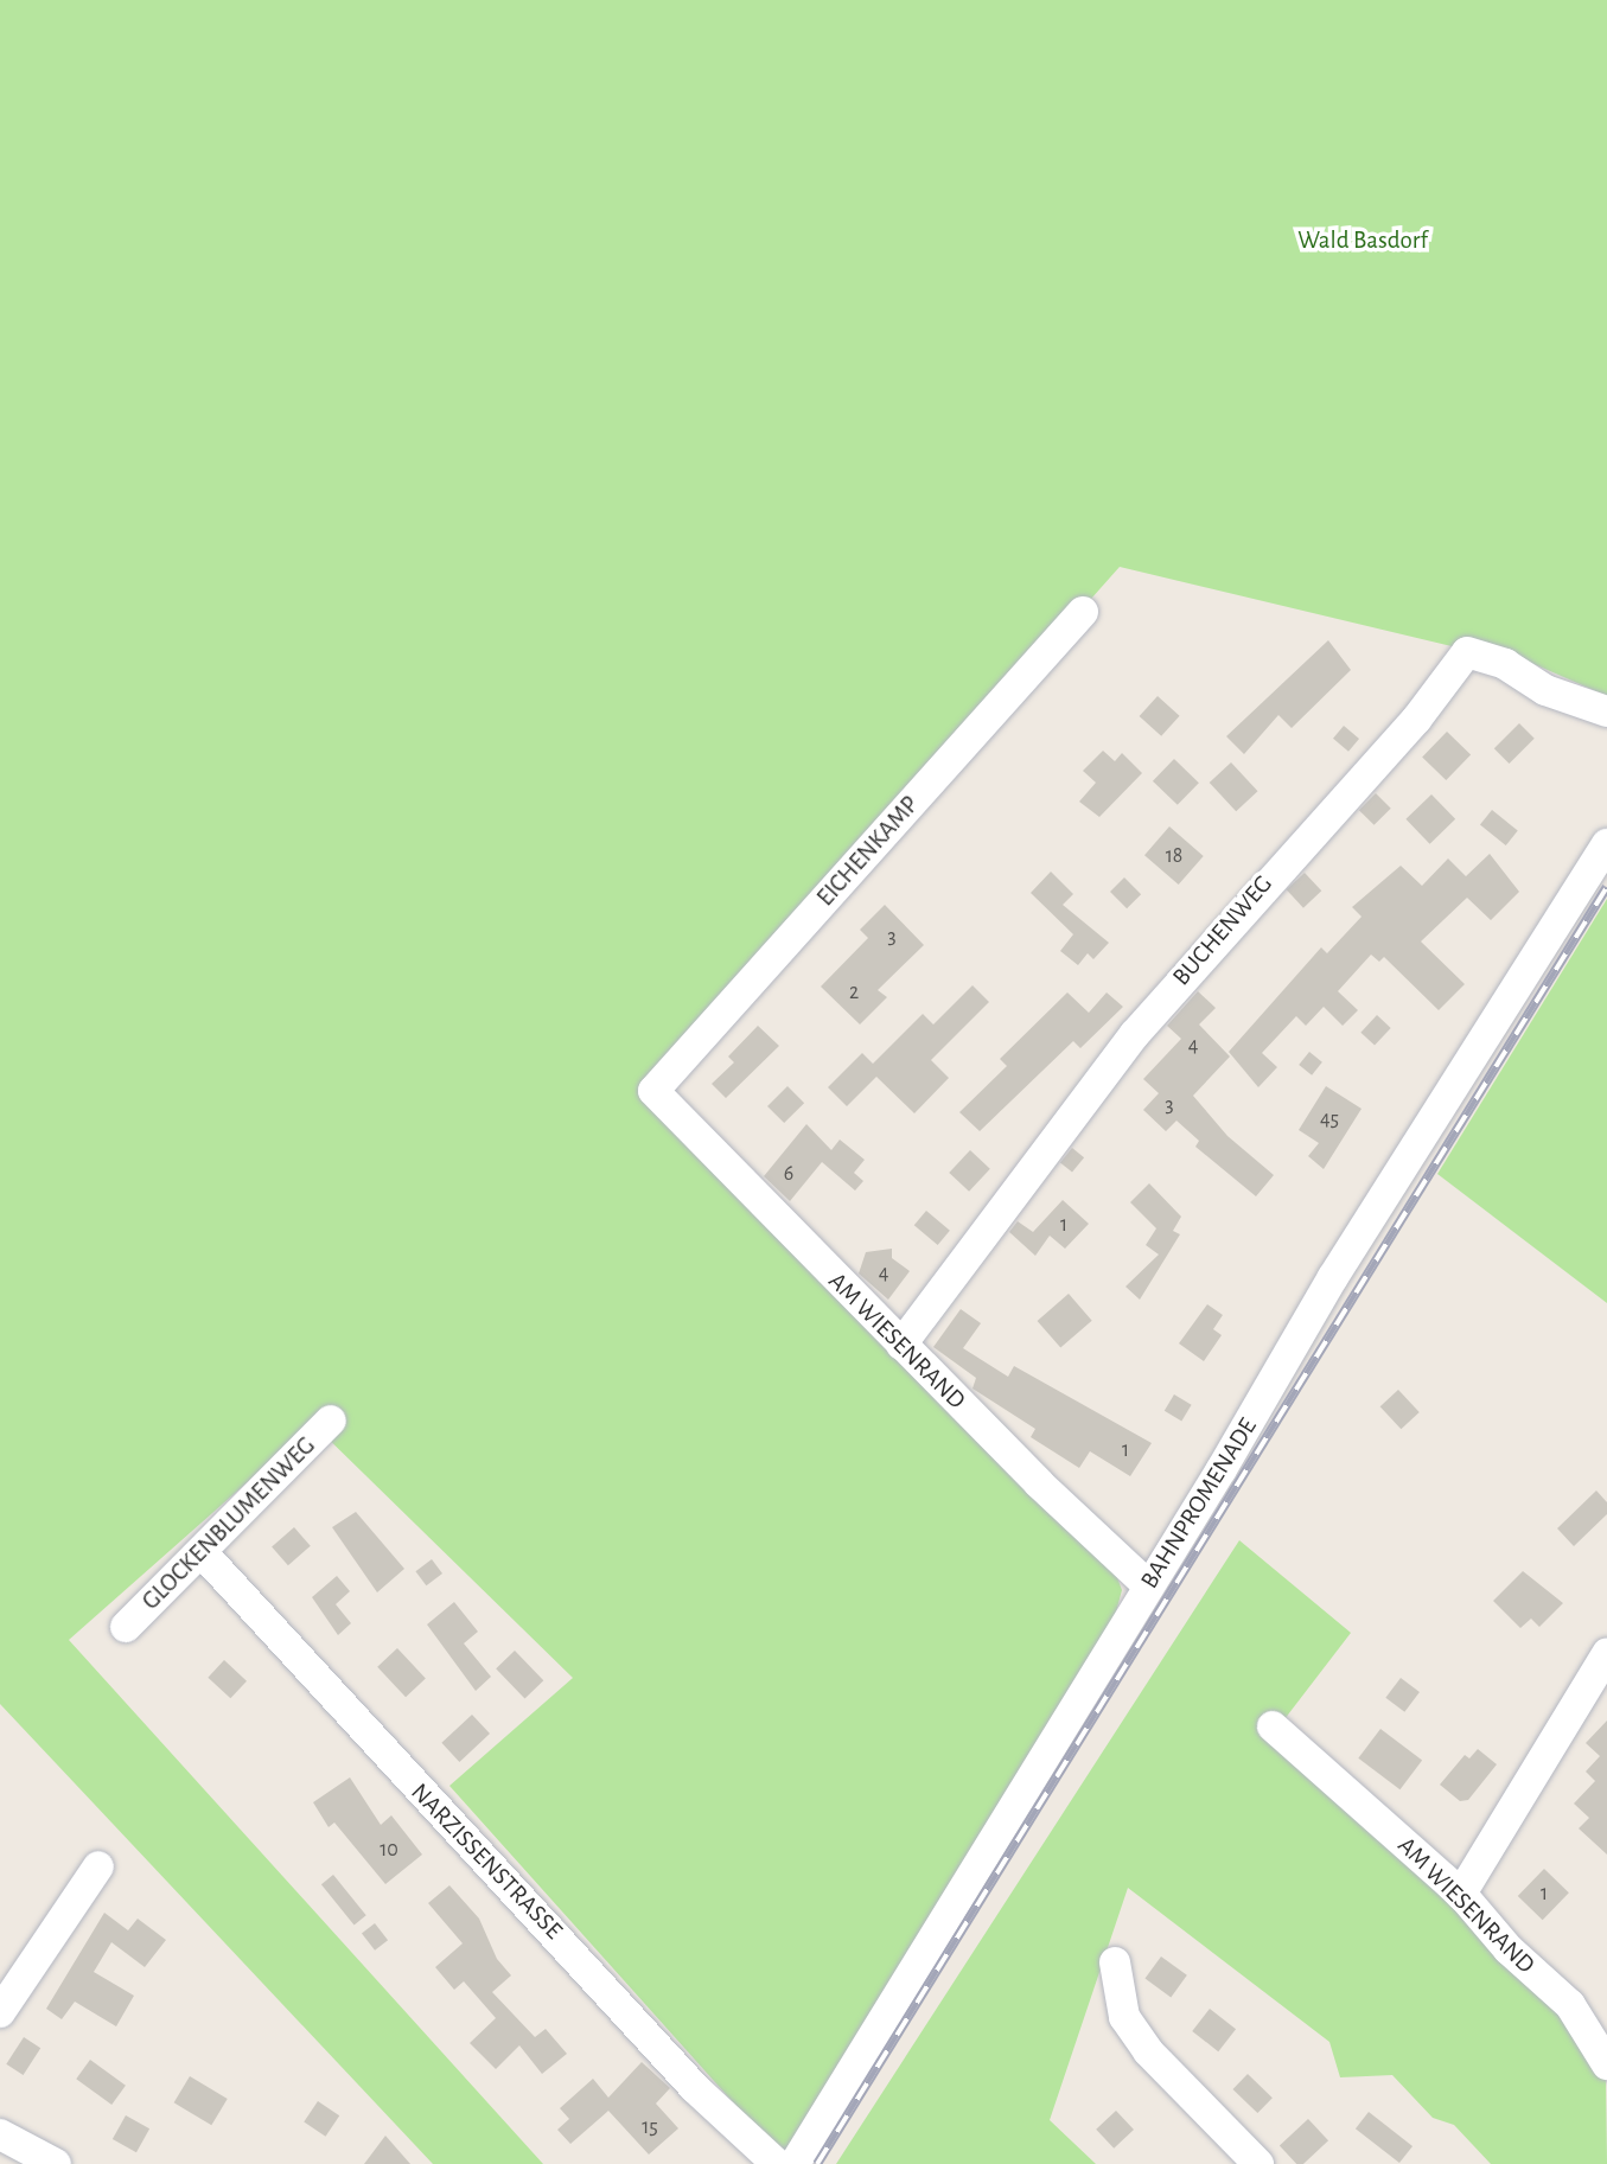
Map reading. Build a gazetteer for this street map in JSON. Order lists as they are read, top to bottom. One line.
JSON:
{"streets":{"street":["EICHENKAMP","BUCHENWEG","AM WIESENRAND","BAHNPROMENADE","GLOCKENBLUMENWEG","NARZISSENSTRASSE"]},"crossings":[["EICHENKAMP","AM WIESENRAND"],["BUCHENWEG","AM WIESENRAND"],["AM WIESENRAND","BAHNPROMENADE"],["GLOCKENBLUMENWEG","NARZISSENSTRASSE"]],"parks":["Wald Basdorf"],"house_numbers":["18","3","2","4","3","45","6","1","4","1","10","1","15"]}
